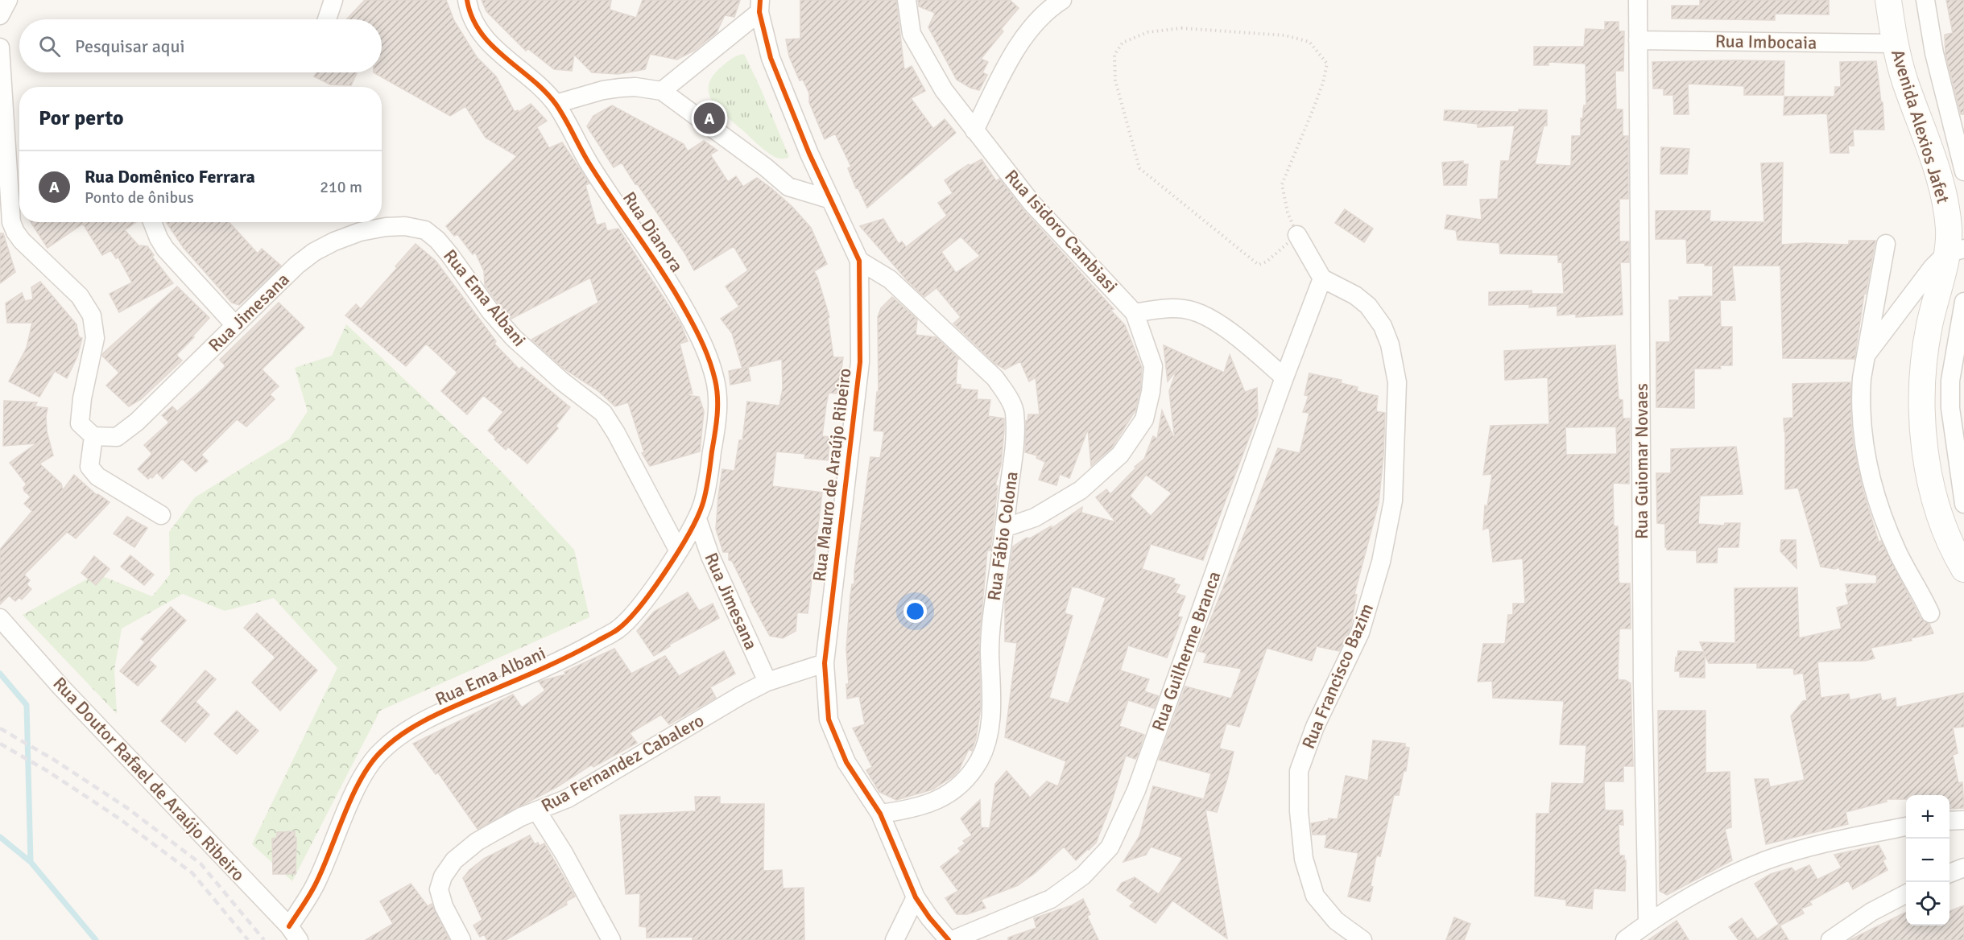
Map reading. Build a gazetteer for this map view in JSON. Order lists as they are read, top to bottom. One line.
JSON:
{"streets":{"main road":["Avenida Alexios Jafet"],"street":["Rua Imbocaia","Rua Isidoro Cambiasi","Rua Dianora","Rua Ema Albani","Rua Jimesana","Rua Guiomar Novaes","Rua Mauro de Araújo Ribeiro","Rua Fábio Colona","Rua Guilherme Branca","Rua Francisco Bazim","Rua Fernandez Cabalero","Rua Doutor Rafael de Araújo Ribeiro"]},"crossings":[["Rua Imbocaia","Avenida Alexios Jafet"],["Rua Imbocaia","Rua Guiomar Novaes"],["Rua Dianora","Rua Ema Albani"],["Rua Dianora","Rua Jimesana"],["Rua Ema Albani","Rua Jimesana"],["Rua Ema Albani","Rua Doutor Rafael de Araújo Ribeiro"],["Rua Jimesana","Rua Fernandez Cabalero"],["Rua Mauro de Araújo Ribeiro","Rua Fábio Colona"],["Rua Mauro de Araújo Ribeiro","Rua Fernandez Cabalero"],["Rua Guilherme Branca","Rua Francisco Bazim"]],"page":{"search":"Pesquisar aqui","heading":"Por perto","pins":"A","list":[{"mark":"A","name":"Rua Domênico Ferrara","note":"Ponto de ônibus","value":"210 m"}],"map_buttons":["+","−"]}}
